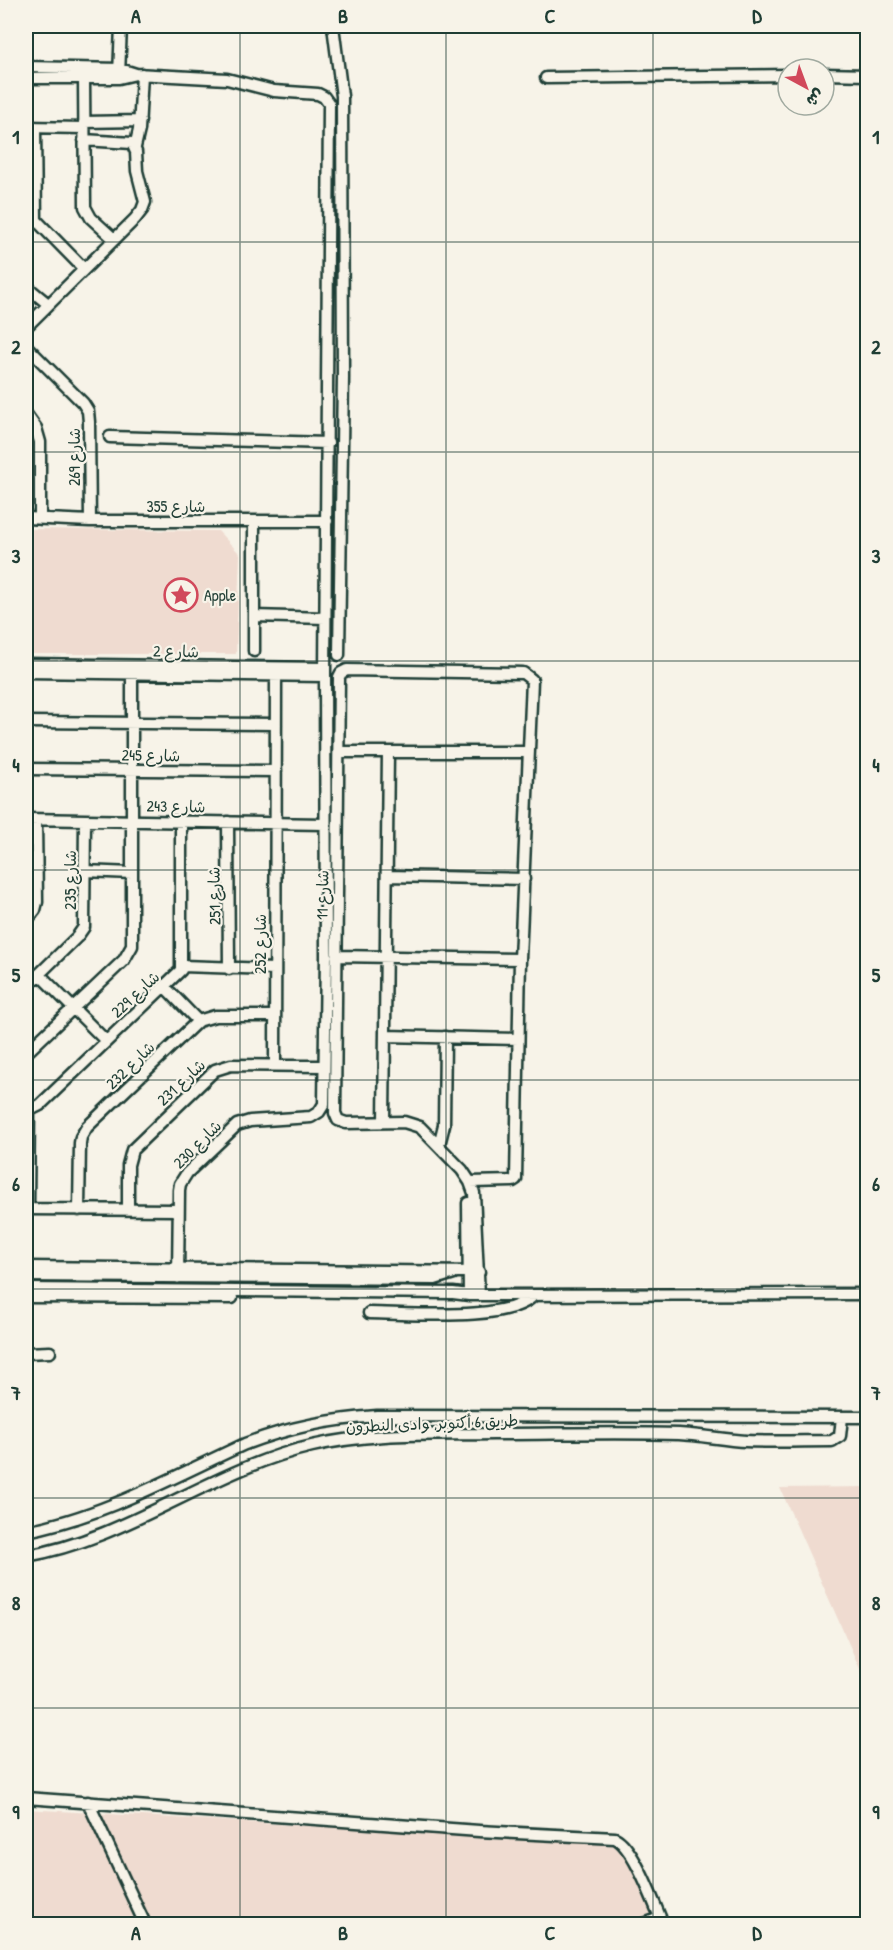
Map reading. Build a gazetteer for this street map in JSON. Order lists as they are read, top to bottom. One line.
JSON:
{"streets":{"street":["شارع 269","شارع 355","شارع 2","شارع 245","شارع 243","شارع 235","شارع 11","شارع 251","شارع 252","شارع 229","شارع 232","شارع 231","شارع 230","طريق 6 أكتوبر, وادى النطرون"]},"crossings":[["شارع 269","شارع 355"],["شارع 355","شارع 11"],["شارع 2","شارع 11"],["شارع 2","شارع 252"],["شارع 245","شارع 252"],["شارع 243","شارع 235"],["شارع 243","شارع 11"],["شارع 243","شارع 251"],["شارع 243","شارع 252"],["شارع 243","شارع 229"],["شارع 11","شارع 231"],["شارع 11","شارع 230"],["شارع 252","شارع 231"]],"places":{"place":["Apple"]},"north":"bottom right","grid":{"columns":["A","B","C","D"],"rows":["1","2","3","4","5","6","7","8","9"]}}
